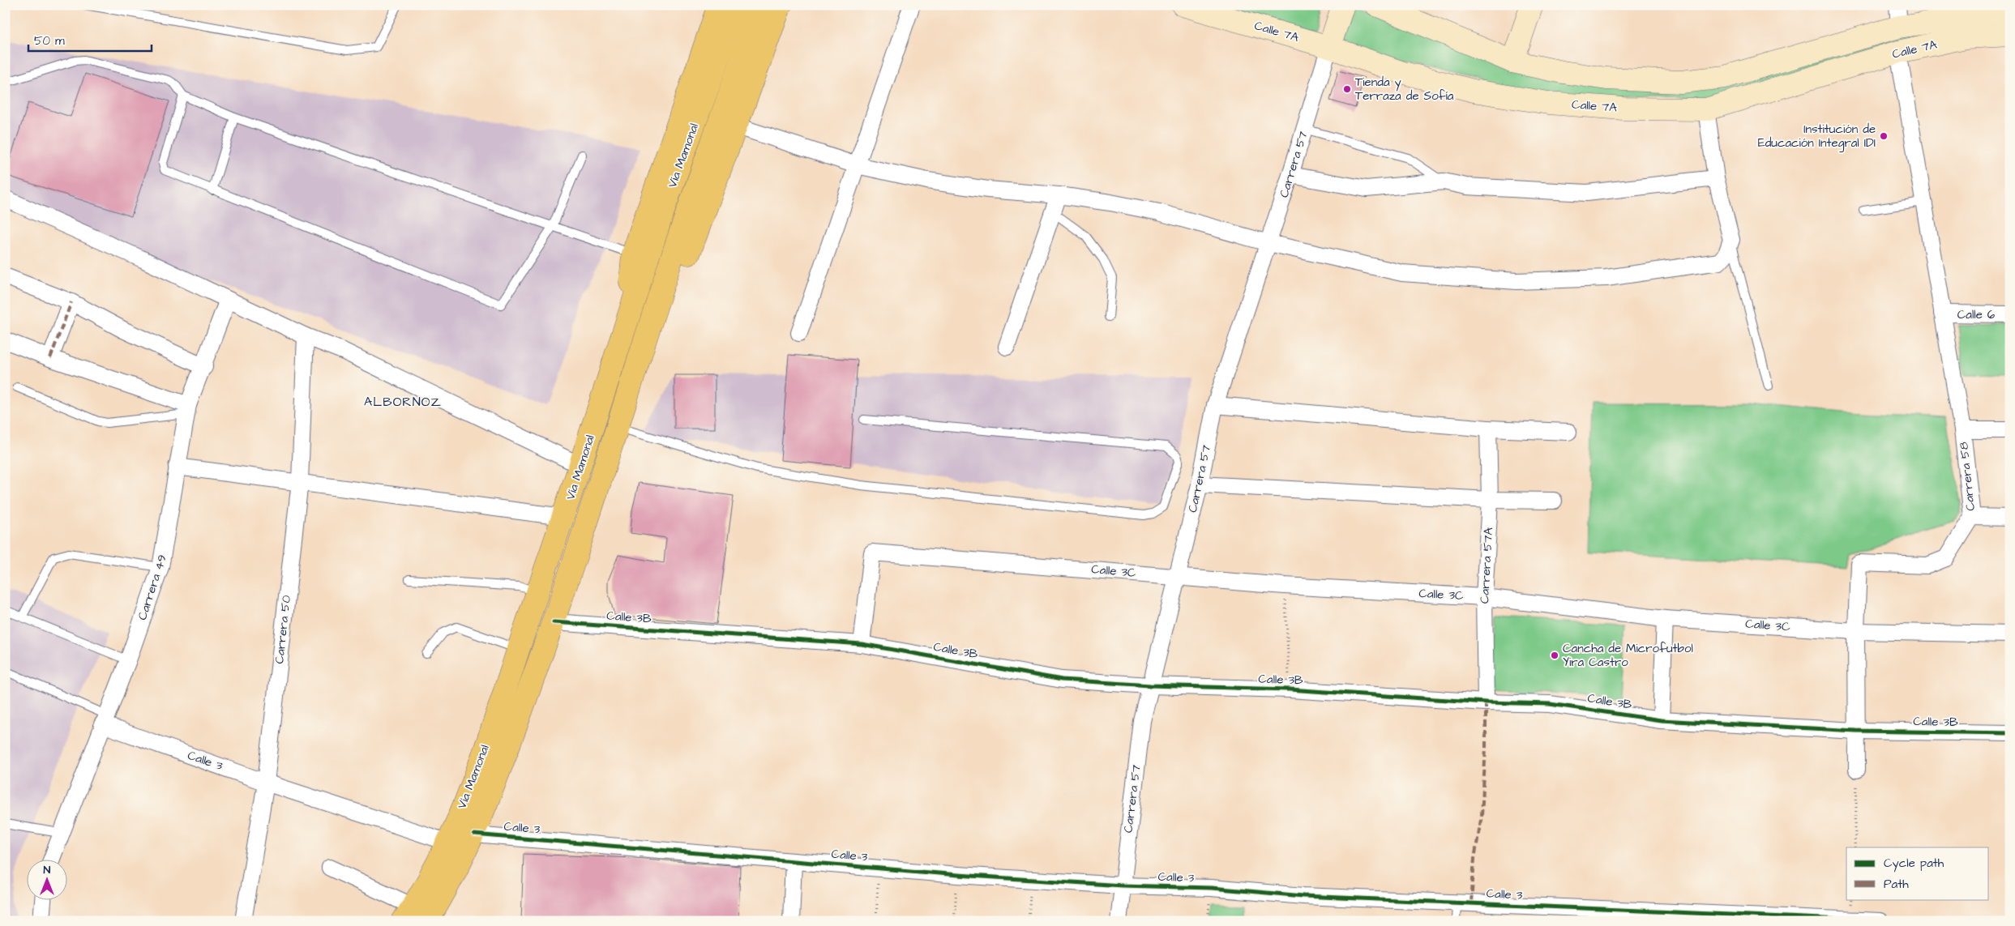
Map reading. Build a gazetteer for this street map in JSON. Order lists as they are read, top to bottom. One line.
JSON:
{"streets":{"main road":["Vía Mamonal"],"street":["Calle 7A","Carrera 57","Calle 6","Carrera 58","Carrera 57A","Calle 3C","Carrera 49","Calle 3B","Carrera 50","Calle 3"]},"crossings":[["Calle 7A","Carrera 57"],["Calle 7A","Carrera 58"],["Vía Mamonal","Calle 3B"],["Vía Mamonal","Calle 3"],["Carrera 57","Calle 3C"],["Carrera 57","Calle 3B"],["Carrera 57","Calle 3"],["Calle 6","Carrera 58"],["Carrera 58","Calle 3C"],["Carrera 58","Calle 3B"],["Carrera 57A","Calle 3C"],["Carrera 57A","Calle 3B"],["Calle 3C","Calle 3B"],["Carrera 49","Calle 3"],["Carrera 50","Calle 3"]],"districts":["ALBORNOZ"],"places":["Tienda y Terraza de Sofía","Institución de Educación Integral IDI","Cancha de Microfutbol Yira Castro"],"legend":["Cycle path","Path"],"scale_bar":"50 m","north":"top"}
